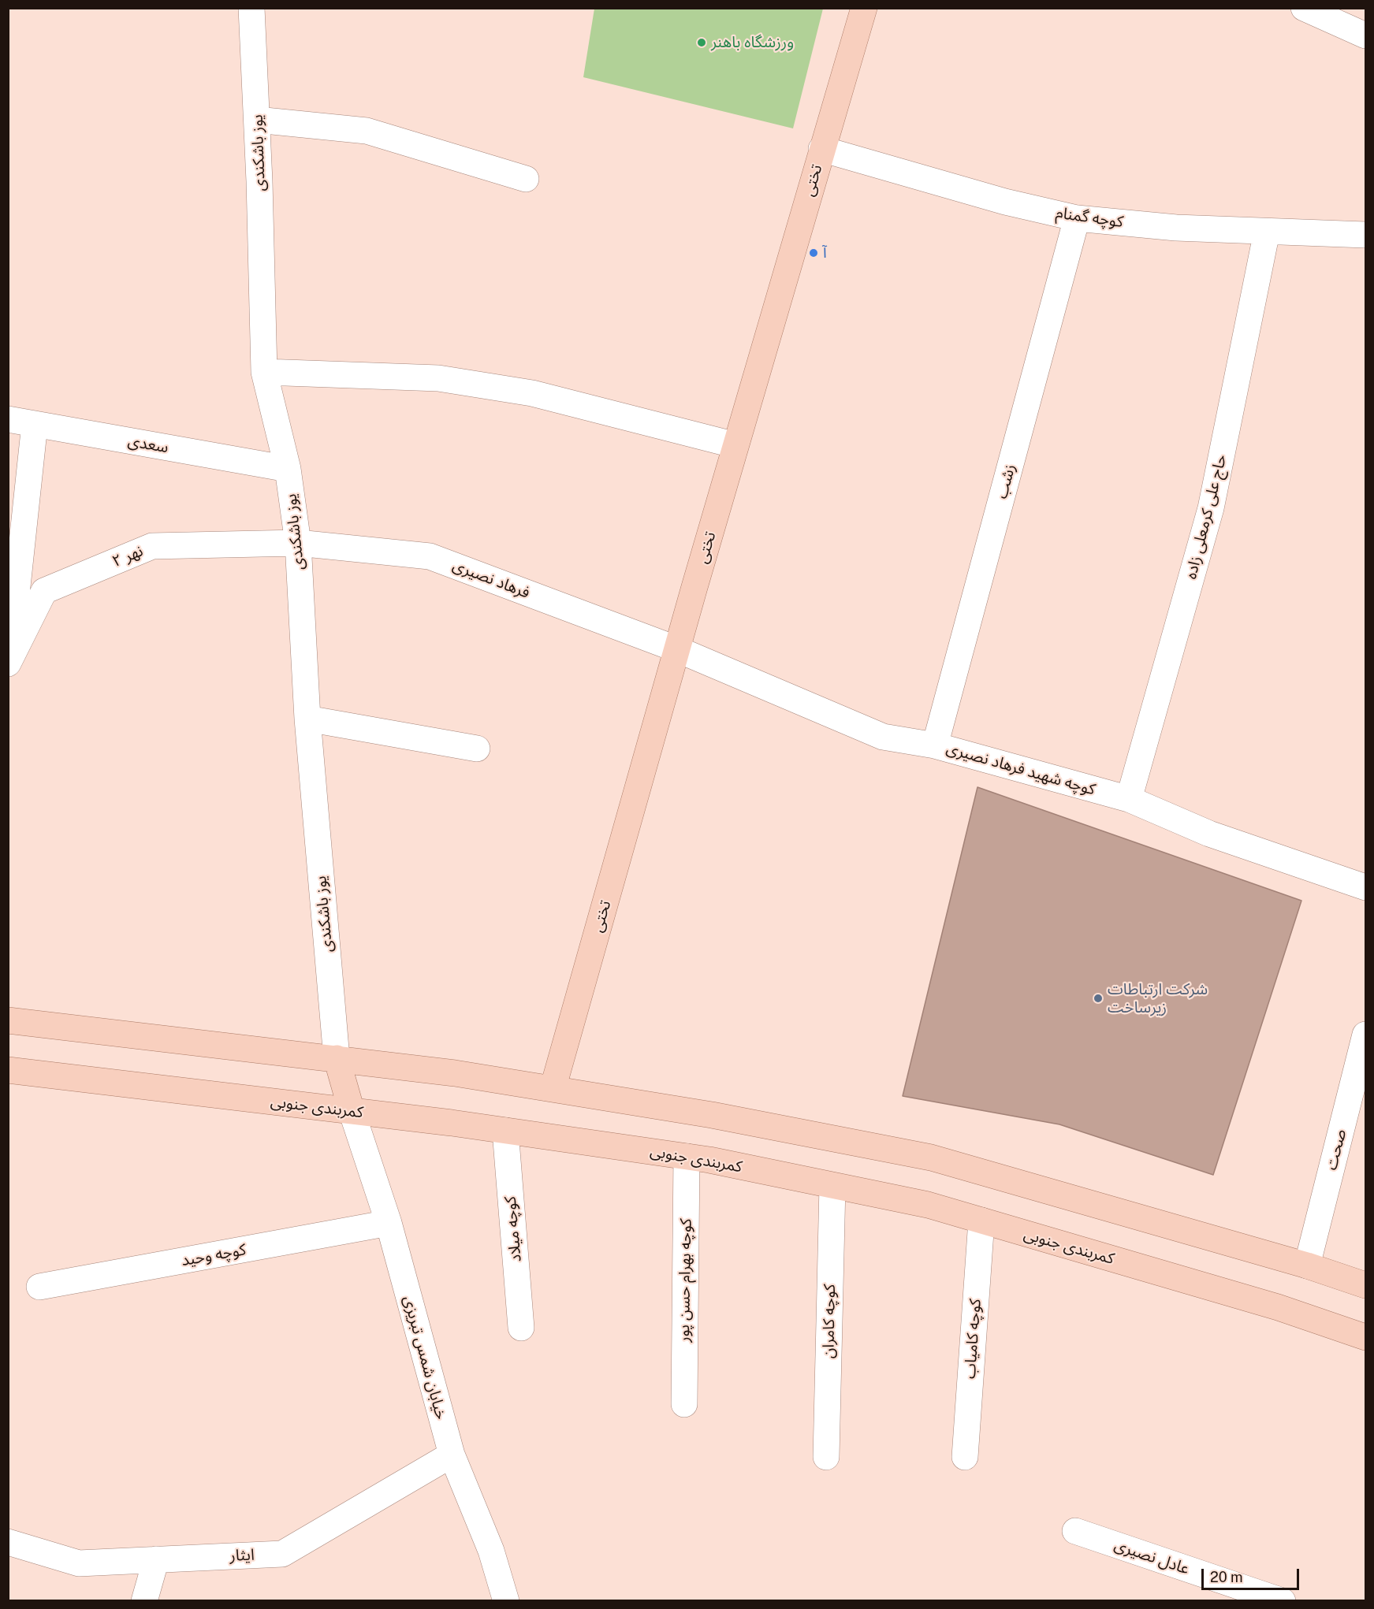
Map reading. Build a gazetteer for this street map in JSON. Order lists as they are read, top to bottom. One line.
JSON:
{"streets":{"main road":["تختی","کمربندی جنوبی"],"street":["یوز باشکندی","کوچه گمنام","سعدی","زشب","حاج علی کرمعلی زاده","نهر ۲","فرهاد نصیری","کوچه شهید فرهاد نصیری","صحت","کوچه میلاد","کوچه وحید","کوچه بهرام حسن پور","کوچه کامران","کوچه کامیاب","خیابان شمس تبریزی","ایثار","عادل نصیری"]},"crossings":[["یوز باشکندی","سعدی"],["یوز باشکندی","نهر ۲"],["یوز باشکندی","فرهاد نصیری"],["تختی","کوچه گمنام"],["تختی","فرهاد نصیری"],["تختی","کوچه شهید فرهاد نصیری"],["کوچه گمنام","زشب"],["کوچه گمنام","حاج علی کرمعلی زاده"],["زشب","کوچه شهید فرهاد نصیری"],["حاج علی کرمعلی زاده","کوچه شهید فرهاد نصیری"],["نهر ۲","فرهاد نصیری"],["فرهاد نصیری","کوچه شهید فرهاد نصیری"],["کمربندی جنوبی","کوچه میلاد"],["کمربندی جنوبی","کوچه بهرام حسن پور"],["کمربندی جنوبی","کوچه کامران"],["کمربندی جنوبی","کوچه کامیاب"],["کمربندی جنوبی","خیابان شمس تبریزی"],["کوچه وحید","خیابان شمس تبریزی"],["خیابان شمس تبریزی","ایثار"]],"places":["ورزشگاه باهنر","آ","شرکت ارتباطات زیرساخت"],"scale_bar":"20 m"}
